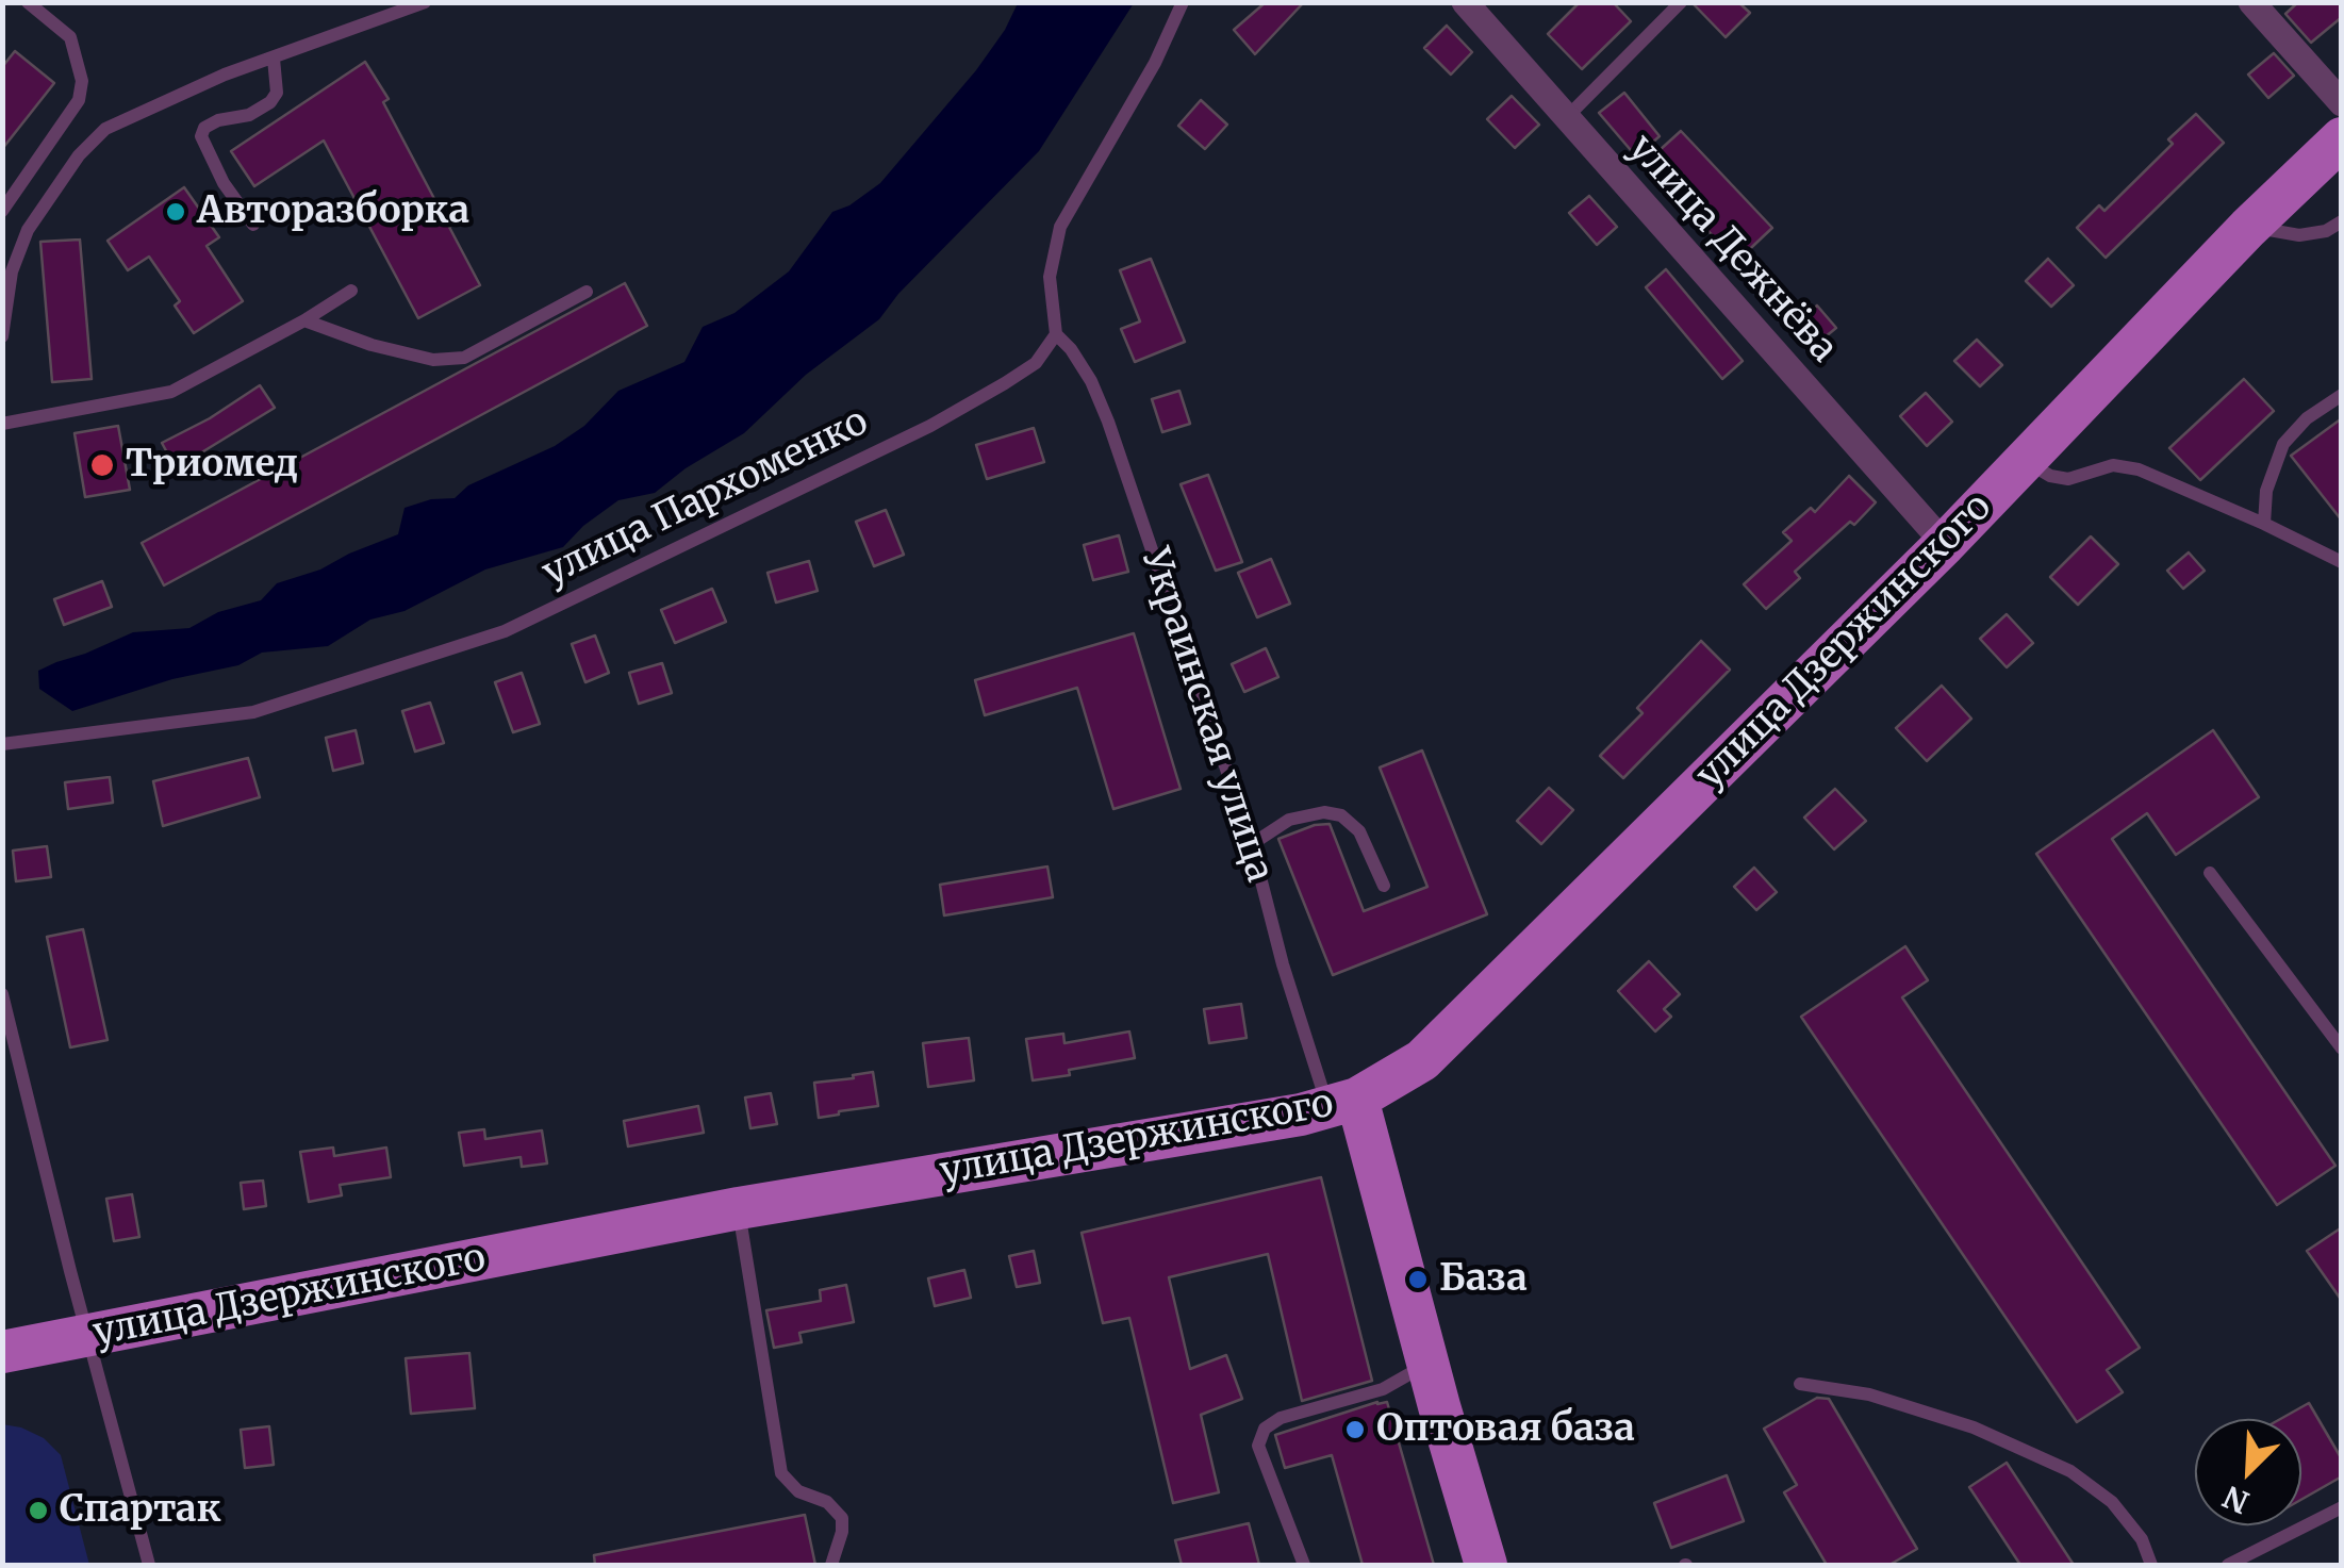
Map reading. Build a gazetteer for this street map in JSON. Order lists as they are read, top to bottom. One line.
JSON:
{"streets":{"main road":["улица Дзержинского","Украинская улица"],"street":["улица Дежнёва"],"lane":["улица Пархоменко"]},"crossings":[["улица Дежнёва","улица Дзержинского"],["улица Пархоменко","Украинская улица"],["улица Дзержинского","Украинская улица"]],"places":["Авторазборка","Триомед","База","Оптовая база","Спартак"],"north":"bottom left"}
